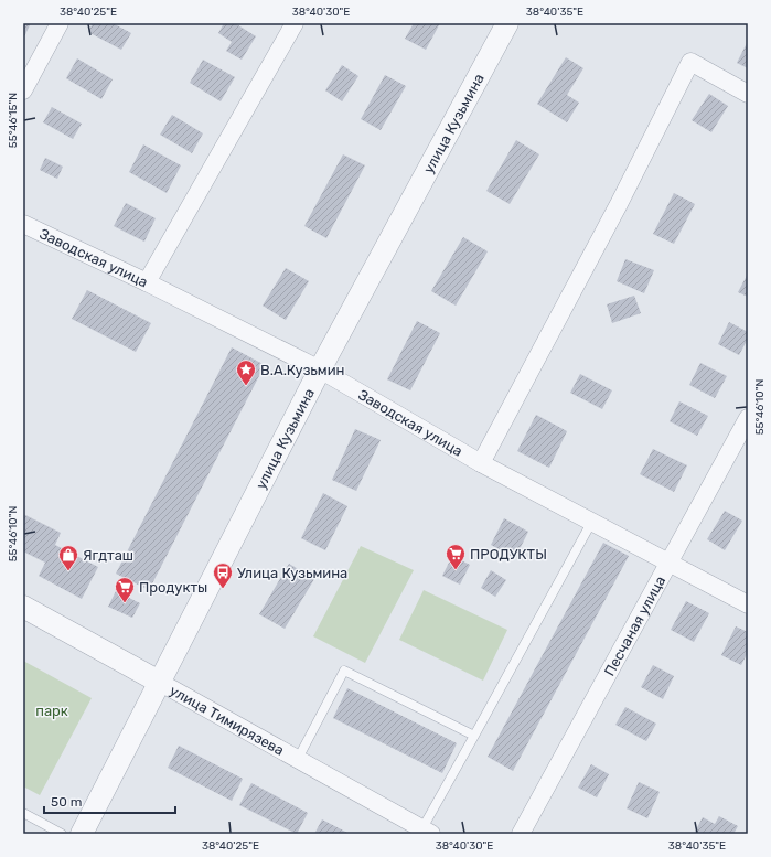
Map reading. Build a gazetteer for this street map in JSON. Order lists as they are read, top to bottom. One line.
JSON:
{"streets":{"street":["улица Кузьмина","Заводская улица","Песчаная улица","улица Тимирязева"]},"crossings":[["улица Кузьмина","Заводская улица"],["улица Кузьмина","улица Тимирязева"],["Заводская улица","Песчаная улица"]],"parks":["парк"],"places":{"place":["В.А.Кузьмин"],"supermarket":["ПРОДУКТЫ","Продукты"],"shop":["Ягдташ"],"bus stop":["Улица Кузьмина"]},"scale_bar":"50 m","coordinates":["38°40'25\"E","38°40'30\"E","38°40'35\"E","55°46'15\"N","55°46'10\"N"]}
